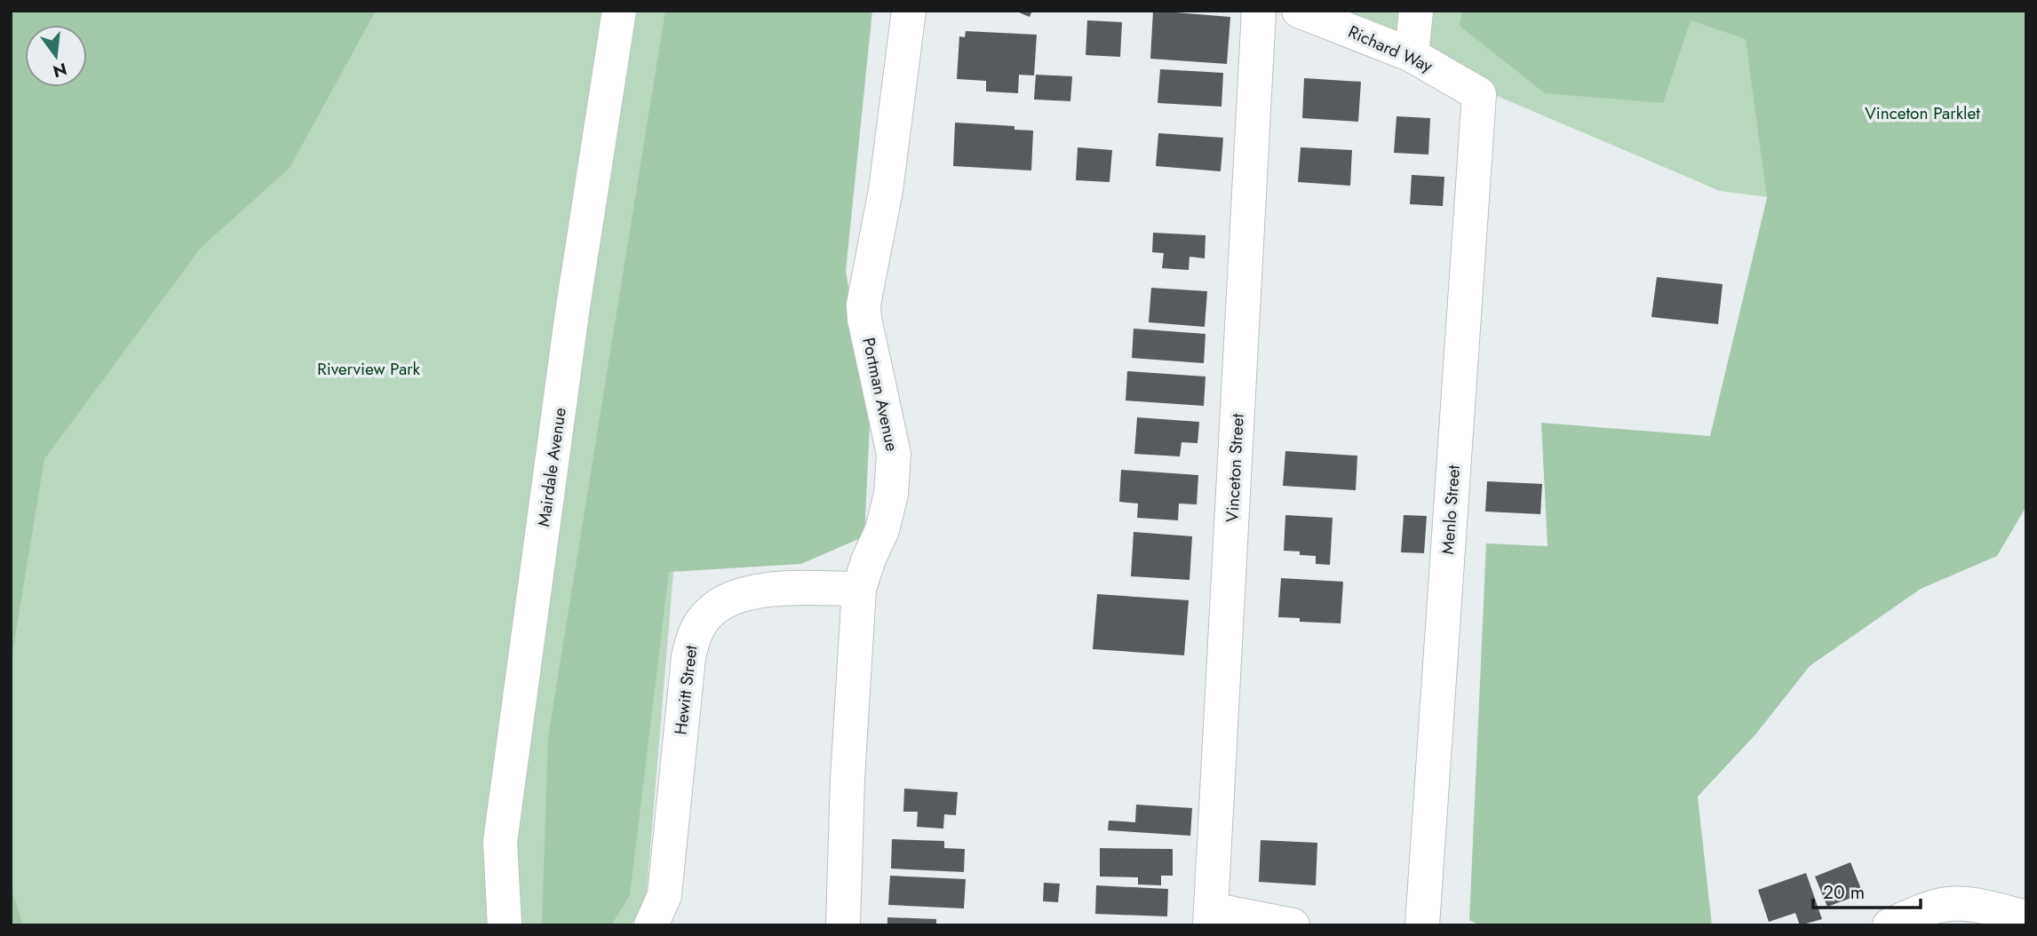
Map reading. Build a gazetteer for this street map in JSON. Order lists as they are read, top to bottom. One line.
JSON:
{"streets":{"street":["Richard Way","Portman Avenue","Mairdale Avenue","Vinceton Street","Menlo Street","Hewitt Street"]},"crossings":[["Richard Way","Menlo Street"],["Portman Avenue","Hewitt Street"]],"parks":["Vinceton Parklet","Riverview Park"],"scale_bar":"20 m","north":"bottom"}
